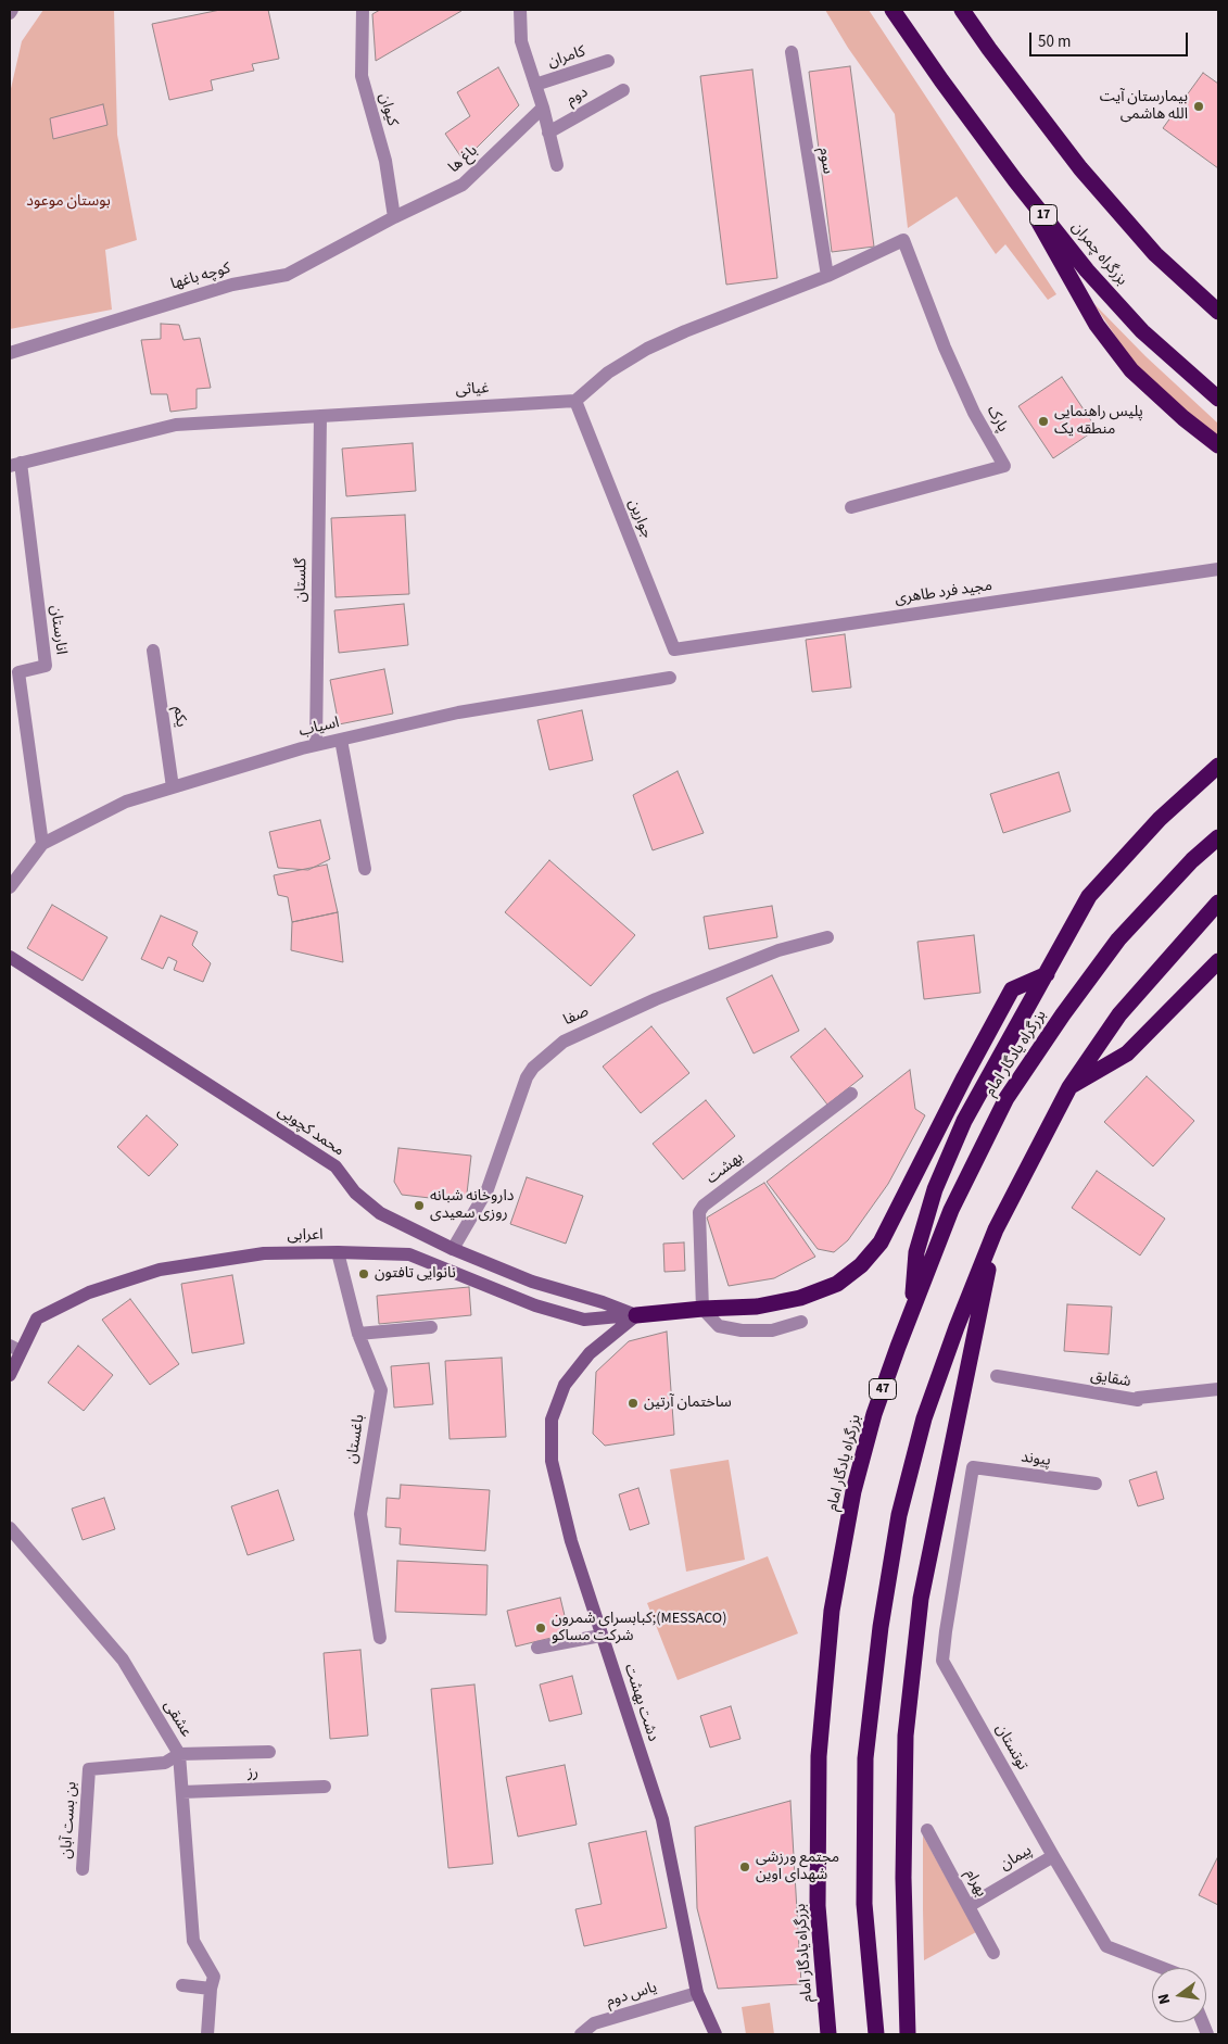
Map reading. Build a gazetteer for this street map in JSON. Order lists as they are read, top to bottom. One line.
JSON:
{"streets":{"highway":["17","بزرگراه چمران","بزرگراه یادگار امام","47"],"street":["کامران","دوم","کیوان","باغ ها","سوم","کوچه باغها","غیاثی","پارک","جوارین","گلستان","مجید فرد طاهری","انارستان","یکم","اسیاب","صفا","محمد کچویی","بهشت","اعرابی","شقایق","باغستان","پیوند","دشت بهشت","عشقی","توتستان","رز","بن بست آبان","پیمان","بهرام","یاس دوم"]},"crossings":[["کامران","دوم"],["کامران","باغ ها"],["کیوان","باغ ها"],["کیوان","کوچه باغها"],["باغ ها","کوچه باغها"],["سوم","پارک"],["غیاثی","جوارین"],["غیاثی","گلستان"],["غیاثی","انارستان"],["جوارین","مجید فرد طاهری"],["گلستان","اسیاب"],["انارستان","اسیاب"],["یکم","اسیاب"],["صفا","محمد کچویی"],["محمد کچویی","اعرابی"],["محمد کچویی","دشت بهشت"],["اعرابی","باغستان"],["اعرابی","دشت بهشت"],["پیوند","توتستان"],["دشت بهشت","یاس دوم"],["عشقی","رز"],["عشقی","بن بست آبان"],["توتستان","پیمان"],["پیمان","بهرام"]],"parks":["بوستان موعود"],"places":["بیمارستان آیت الله هاشمی","پلیس راهنمایی منطقه یک","داروخانه شبانه روزی سعیدی","نانوایی تافتون","ساختمان آرتین","کبابسرای شمرون;(MESSACO) شرکت مساکو","مجتمع ورزشی شهدای اوین"],"scale_bar":"50 m","north":"left"}
